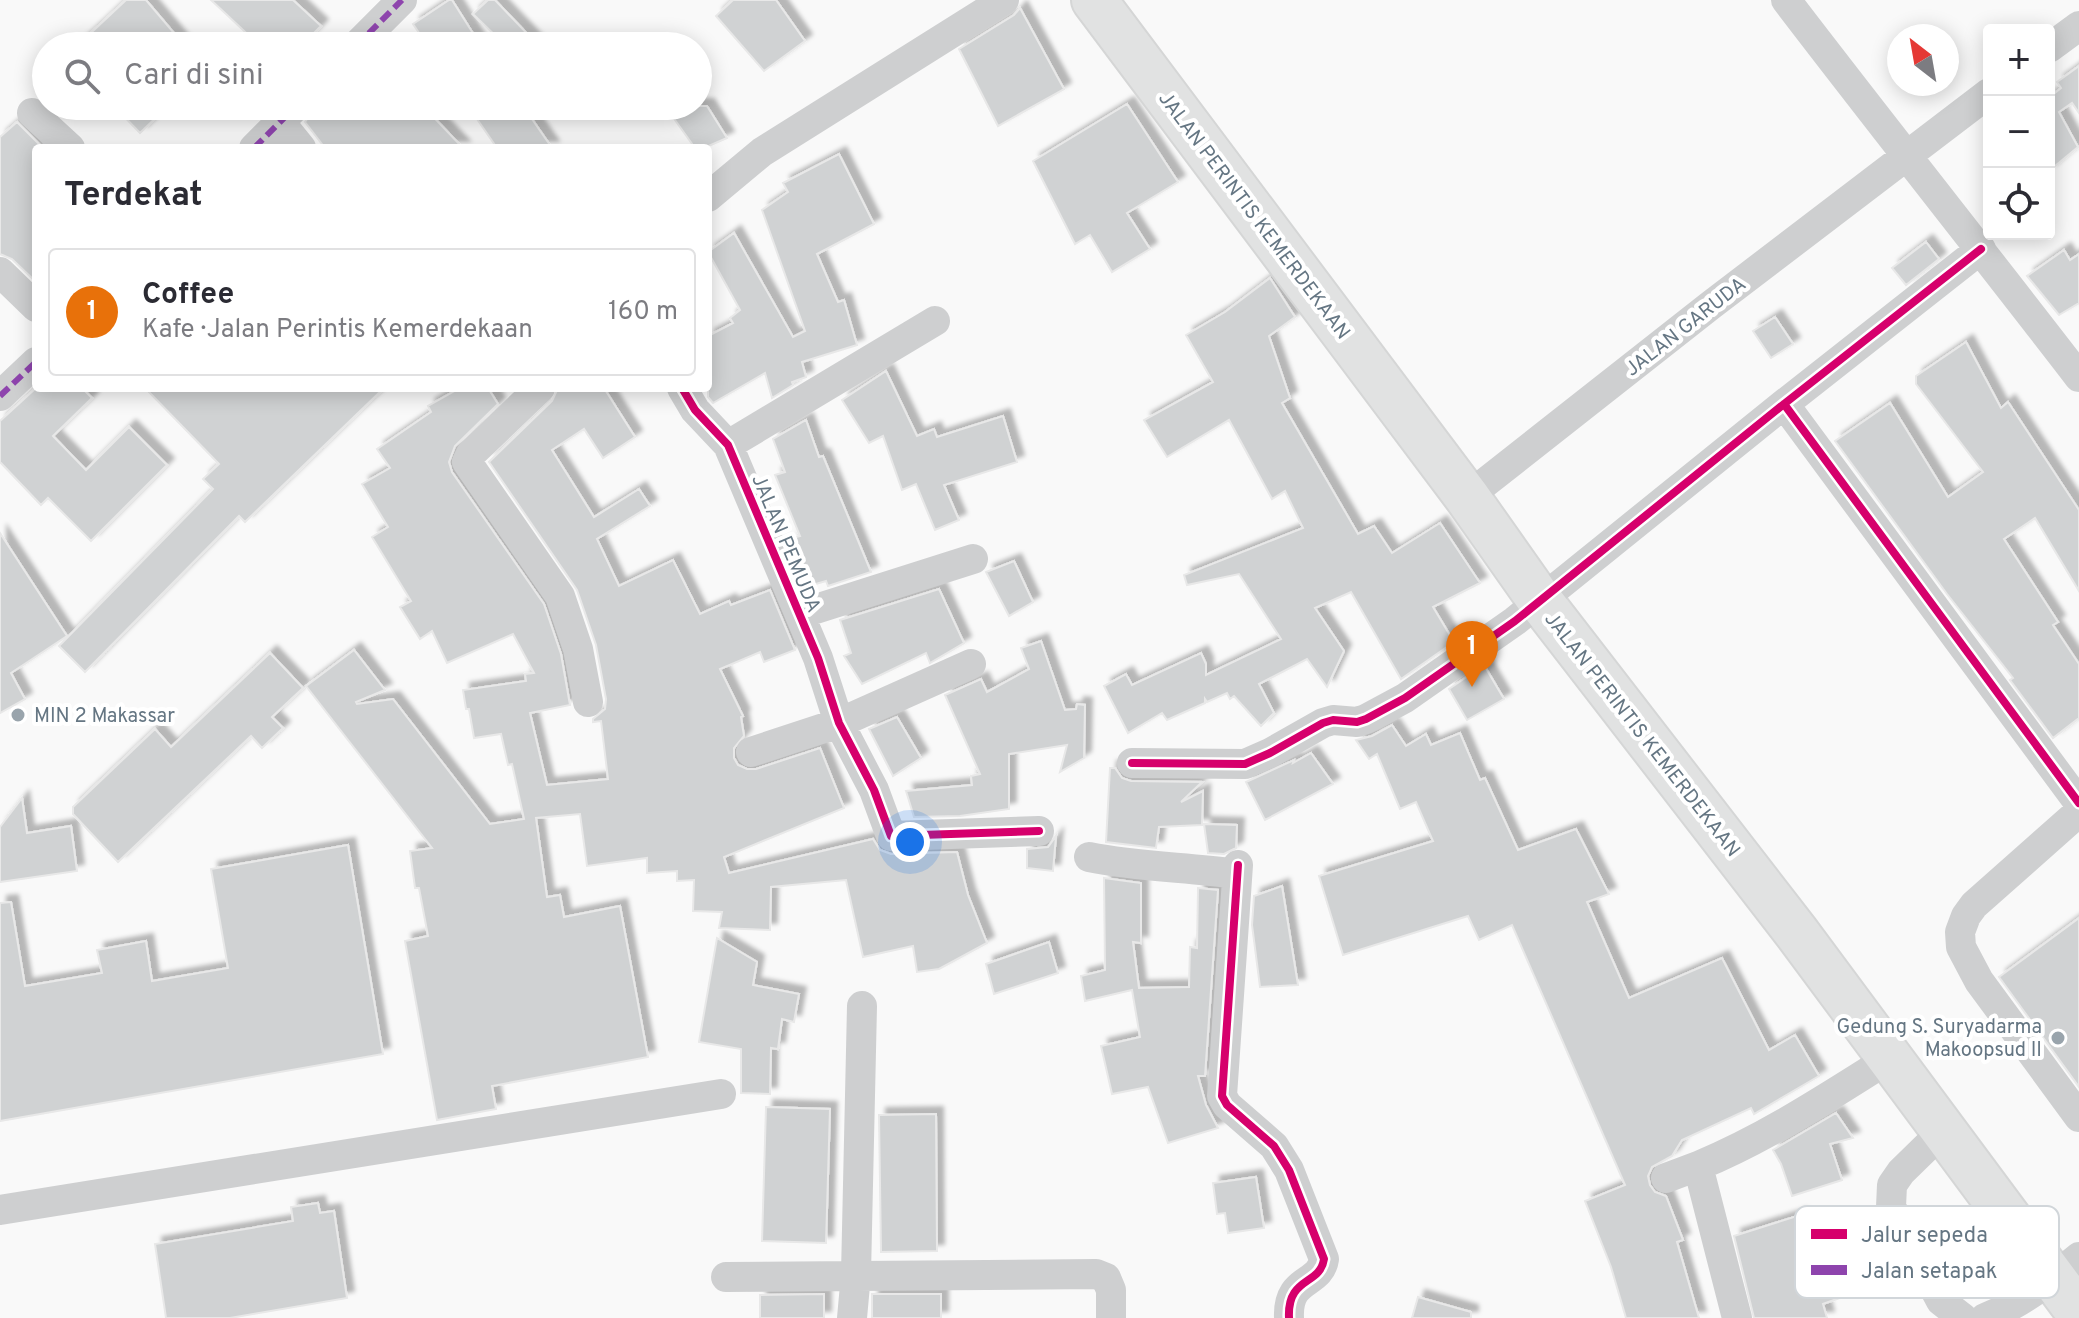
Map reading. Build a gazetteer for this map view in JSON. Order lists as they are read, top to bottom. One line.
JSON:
{"streets":{"highway":["JALAN PERINTIS KEMERDEKAAN"],"street":["JALAN GARUDA","JALAN PEMUDA"]},"crossings":[["JALAN PERINTIS KEMERDEKAAN","JALAN GARUDA"]],"places":["MIN 2 Makassar","Gedung S. Suryadarma Makoopsud II"],"legend":["Jalur sepeda","Jalan setapak"],"north":"top left","page":{"map_buttons":["+","−"],"search":"Cari di sini","heading":"Terdekat","list":[{"mark":"1","name":"Coffee","note":"Kafe · Jalan Perintis Kemerdekaan","value":"160 m"}],"pins":"1"}}
